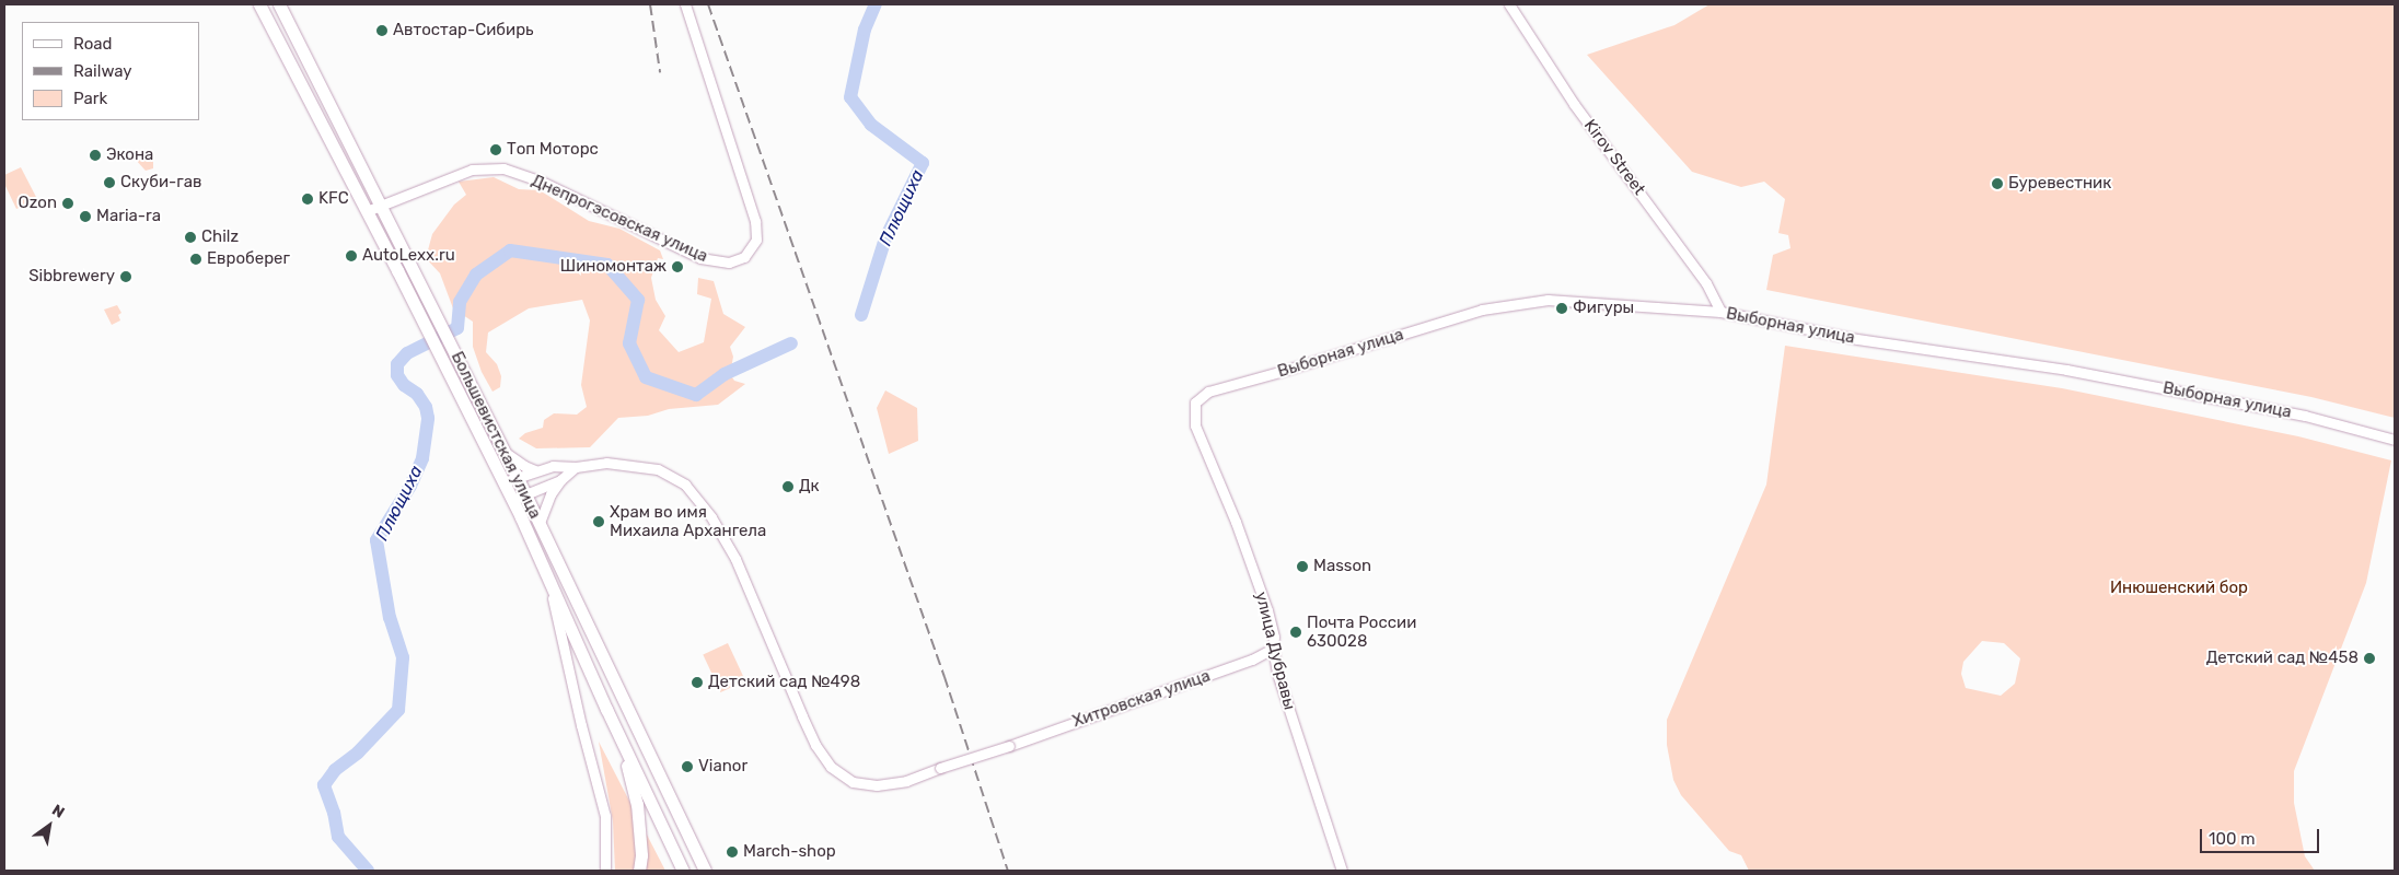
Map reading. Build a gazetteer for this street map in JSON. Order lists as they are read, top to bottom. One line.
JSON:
{"streets":{"highway":["Большевистская улица"],"main road":["Kirov Street","Днепрогэсовская улица","Выборная улица","улица Дубравы","Хитровская улица"]},"crossings":[["Kirov Street","Выборная улица"],["Днепрогэсовская улица","Большевистская улица"],["Выборная улица","улица Дубравы"],["Большевистская улица","Хитровская улица"],["улица Дубравы","Хитровская улица"]],"water":["Плющиха"],"parks":["Инюшенский бор"],"places":["Автостар-Сибирь","Топ Моторс","Экона","Скуби-гав","Буревестник","KFC","Ozon","Maria-ra","Chilz","AutoLexx.ru","Евроберег","Шиномонтаж","Sibbrewery","Фигуры","Дк","Храм во имя Михаила Архангела","Masson","Почта России 630028","Детский сад №458","Детский сад №498","Vianor","March-shop"],"legend":["Road","Railway","Park"],"scale_bar":"100 m","north":"top right"}
